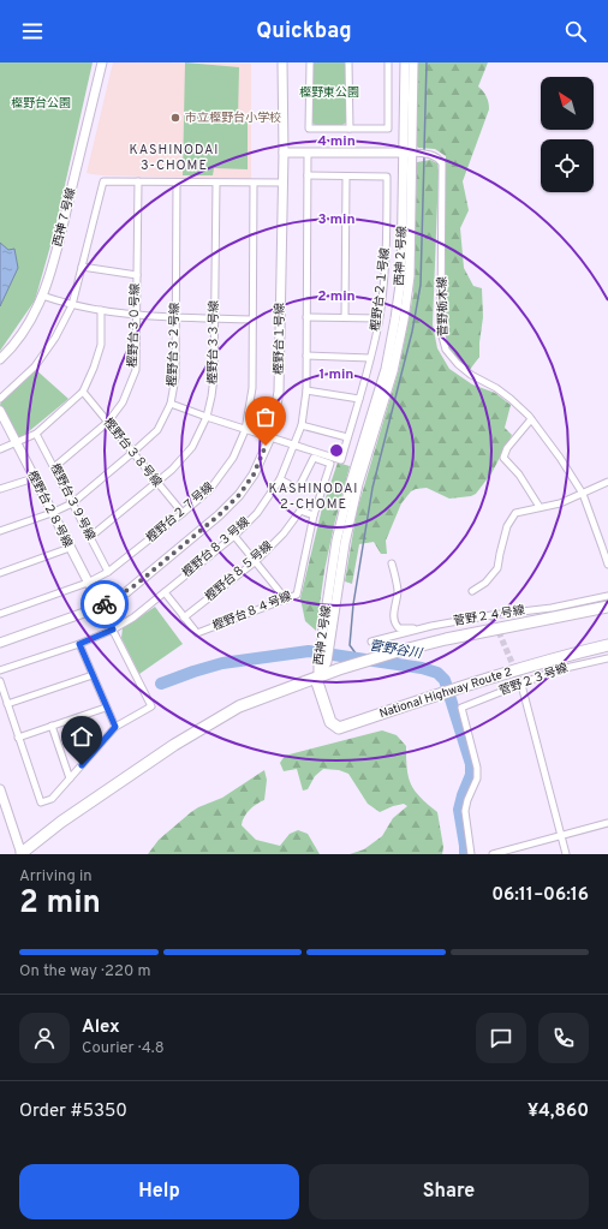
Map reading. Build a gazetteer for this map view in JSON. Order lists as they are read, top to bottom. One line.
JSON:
{"streets":{"highway":["National Highway Route 2"],"street":["西神７号線","西神２号線","樫野台２１号線","菅野栃木線","樫野台３０号線","樫野台１号線","樫野台３３号線","樫野台３２号線","樫野台３８号線","樫野台３９号線","樫野台２８号線","樫野台２７号線","樫野台８３号線","樫野台８５号線","樫野台８４号線","菅野２４号線","菅野２３号線"]},"crossings":[["西神２号線","菅野栃木線"],["西神２号線","National Highway Route 2"],["樫野台２１号線","樫野台１号線"],["樫野台２１号線","樫野台３３号線"],["樫野台２１号線","樫野台３２号線"],["樫野台２１号線","樫野台２７号線"],["樫野台２１号線","樫野台８３号線"],["樫野台３０号線","樫野台３８号線"],["樫野台３０号線","樫野台３９号線"],["樫野台１号線","樫野台２８号線"],["樫野台３３号線","樫野台３８号線"],["樫野台３３号線","樫野台３９号線"],["樫野台３２号線","樫野台３８号線"],["樫野台３２号線","樫野台３９号線"],["樫野台３２号線","樫野台２８号線"],["樫野台３８号線","樫野台２７号線"],["樫野台３９号線","樫野台２７号線"],["樫野台２８号線","樫野台２７号線"],["樫野台８３号線","樫野台８４号線"],["樫野台８５号線","樫野台８４号線"]],"districts":["KASHINODAI 3-CHOME","KASHINODAI 2-CHOME"],"water":["菅野谷川"],"parks":["樫野東公園","樫野台公園"],"places":["市立樫野台小学校"],"north":"top left","page":{"header":"Quickbag","heading":["2 min","Arriving in","06:11–06:16"],"panel":["Alex","Courier · 4.8","Order #5350","¥4,860"],"bar":"On the way · 220 m","buttons":["Help","Share"]},"rings":["4 min","3 min","2 min","1 min"]}
